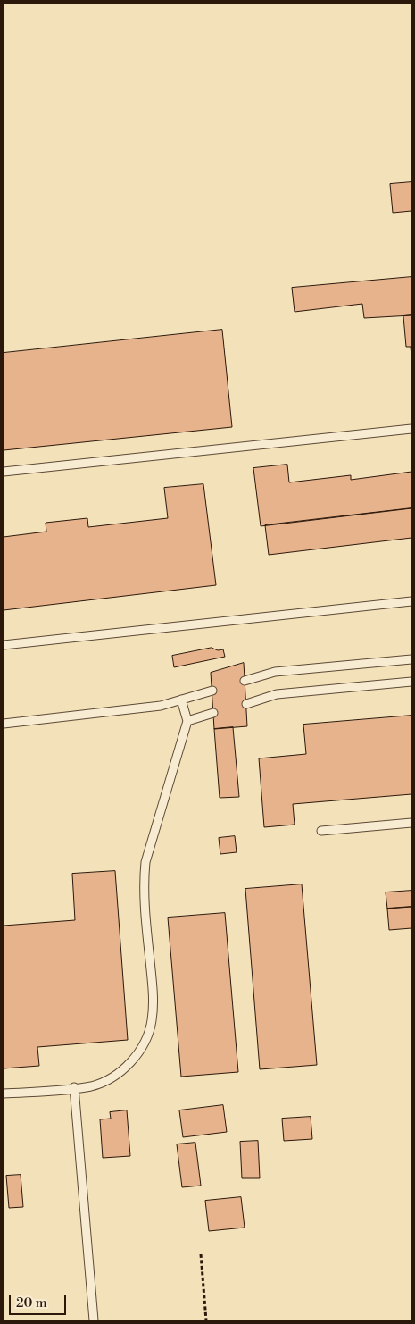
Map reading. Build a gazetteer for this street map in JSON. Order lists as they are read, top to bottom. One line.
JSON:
{"scale_bar":"20 m"}
